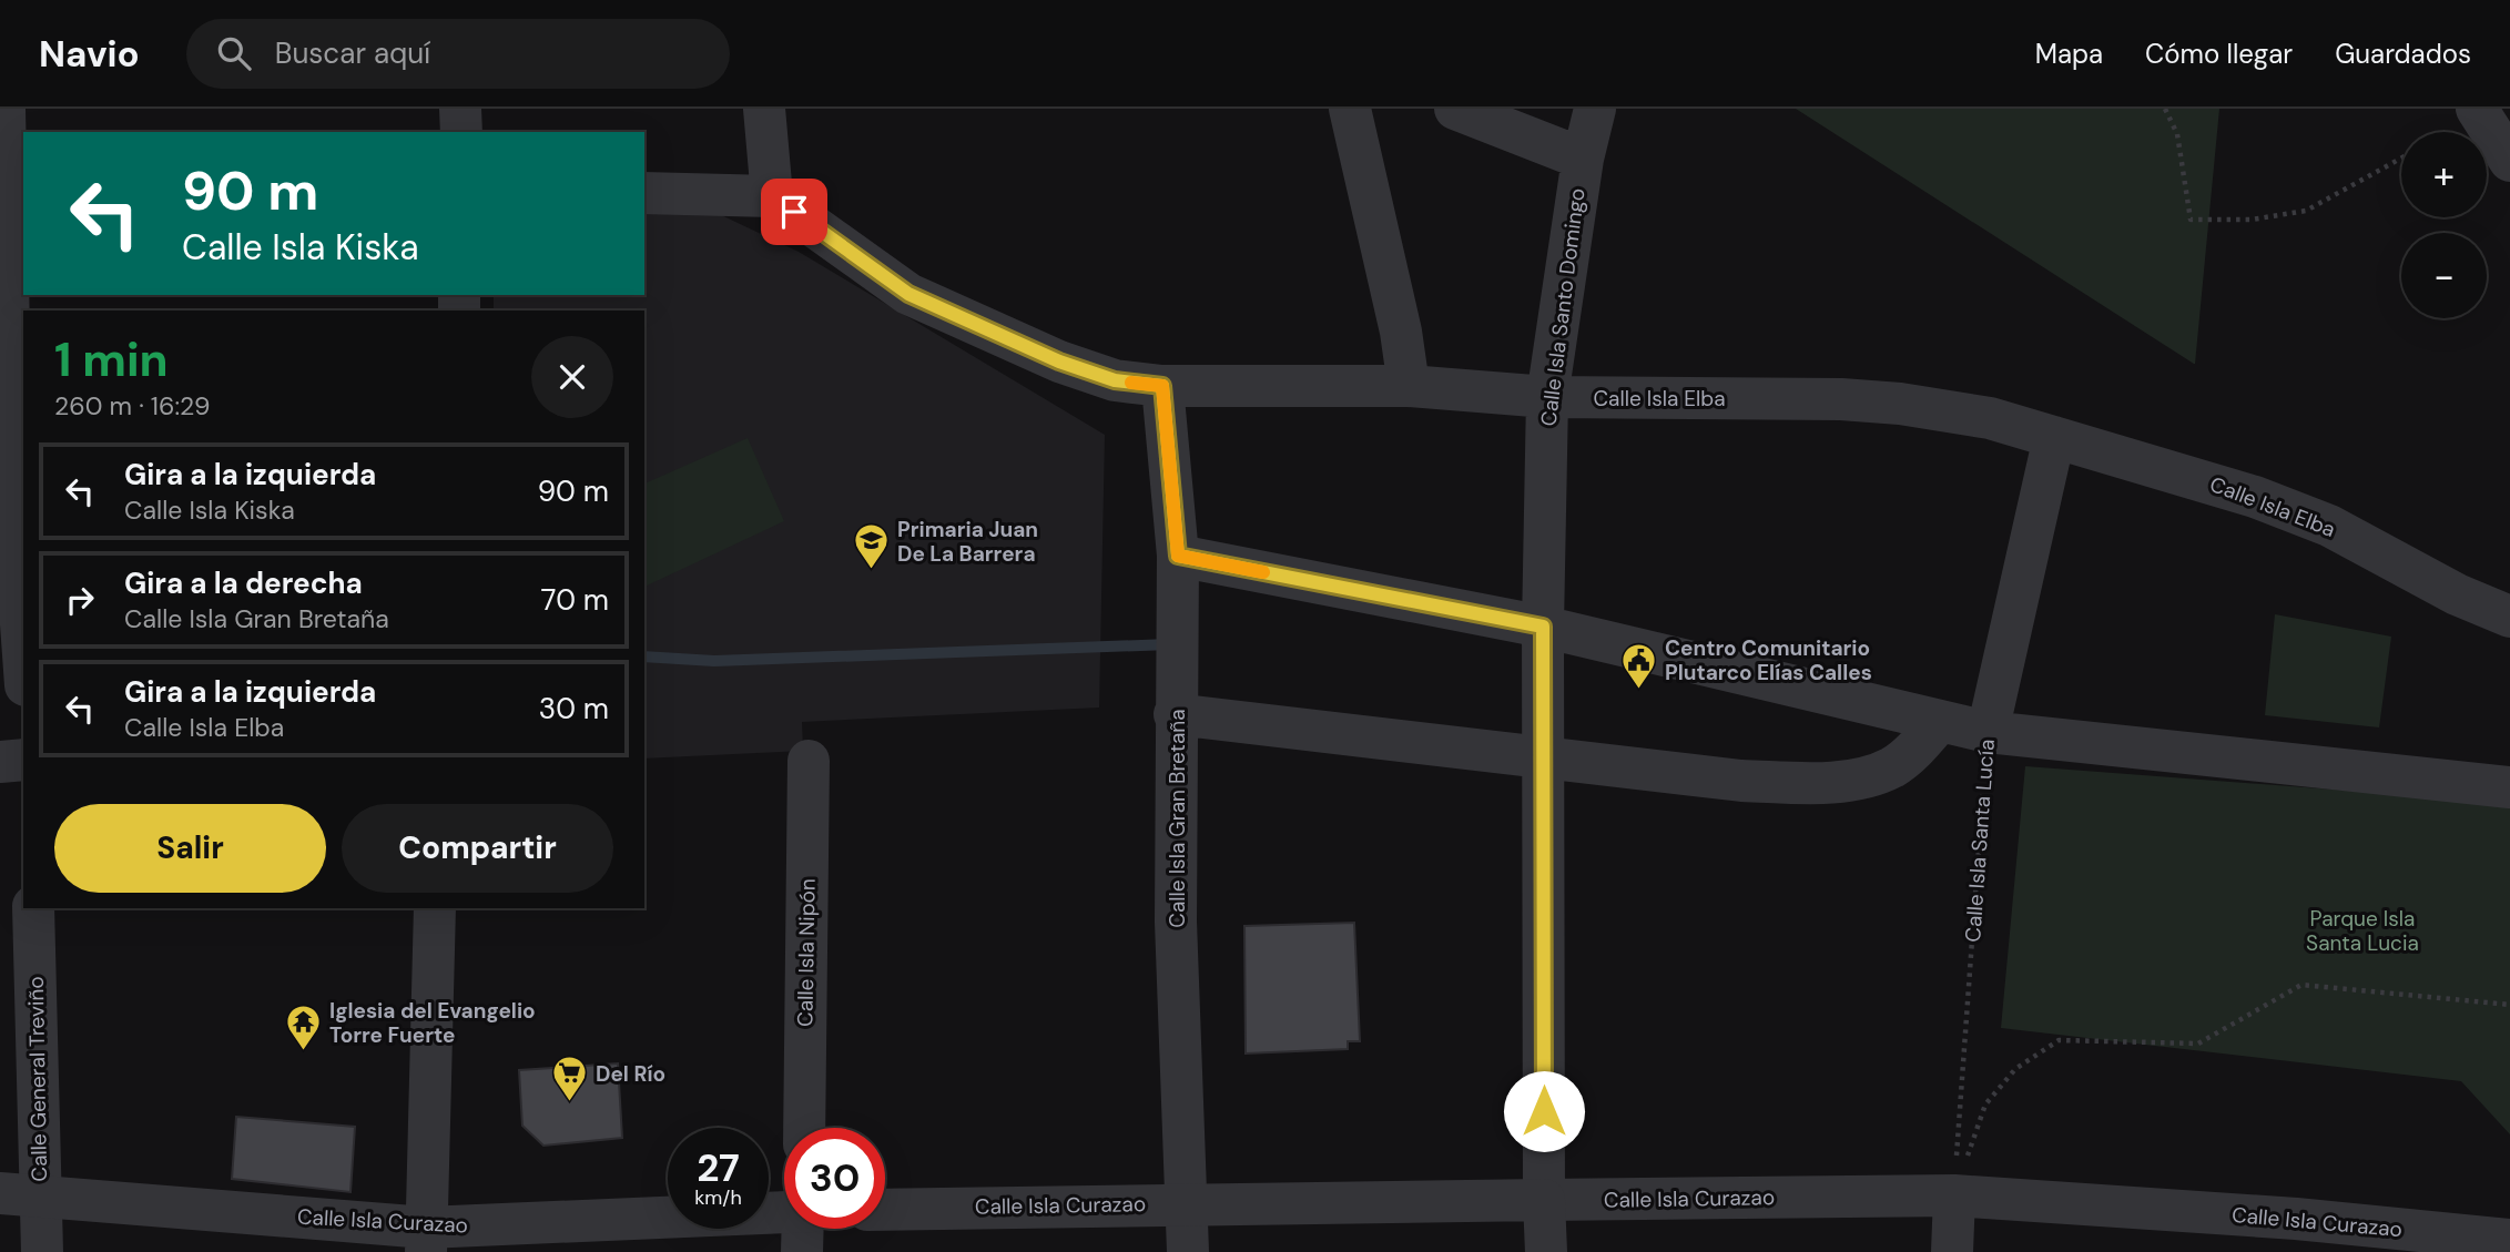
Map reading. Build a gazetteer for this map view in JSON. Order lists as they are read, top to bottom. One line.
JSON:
{"streets":{"street":["Calle Isla Santo Domingo","Calle Isla Elba","Calle Isla Gran Bretaña","Calle Isla Santa Lucía","Calle Isla Nipón","Calle General Treviño","Calle Isla Curazao"]},"crossings":[["Calle Isla Santo Domingo","Calle Isla Elba"],["Calle Isla Santo Domingo","Calle Isla Curazao"],["Calle Isla Elba","Calle Isla Gran Bretaña"],["Calle Isla Elba","Calle Isla Santa Lucía"],["Calle Isla Gran Bretaña","Calle Isla Curazao"],["Calle Isla Santa Lucía","Calle Isla Curazao"],["Calle General Treviño","Calle Isla Curazao"]],"parks":["Parque Isla Santa Lucia"],"places":{"school or university":["Primaria Juan De La Barrera"],"public building":["Centro Comunitario Plutarco Elías Calles"],"temple":["Iglesia del Evangelio Torre Fuerte"],"supermarket":["Del Río"]},"page":{"header":"Navio","search":"Buscar aquí","nav":["Mapa","Cómo llegar","Guardados"],"map_buttons":["+","−"],"turn":["90 m","Calle Isla Kiska"],"heading":["1 min","260 m · 16:29"],"list":[{"name":"Gira a la izquierda","note":"Calle Isla Kiska","value":"90 m"},{"name":"Gira a la derecha","note":"Calle Isla Gran Bretaña","value":"70 m"},{"name":"Gira a la izquierda","note":"Calle Isla Elba","value":"30 m"}],"buttons":["Salir","Compartir"],"speed":"27 km/h","limit":"30"}}
